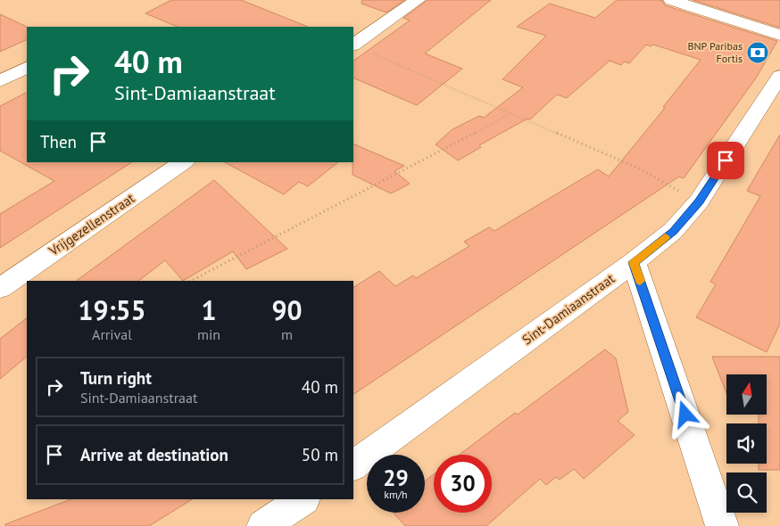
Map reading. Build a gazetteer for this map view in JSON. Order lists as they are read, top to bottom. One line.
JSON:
{"streets":{"street":["Vrijgezellenstraat","Sint-Damiaanstraat"]},"places":{"bank":["BNP Paribas Fortis"]},"north":"top","page":{"turn":["40 m","Sint-Damiaanstraat"],"then":"Then","eta":["19:55","Arrival","1","min","90","m"],"list":[{"name":"Turn right","note":"Sint-Damiaanstraat","value":"40 m"},{"name":"Arrive at destination","value":"50 m"}],"speed":"29 km/h","limit":"30"}}
